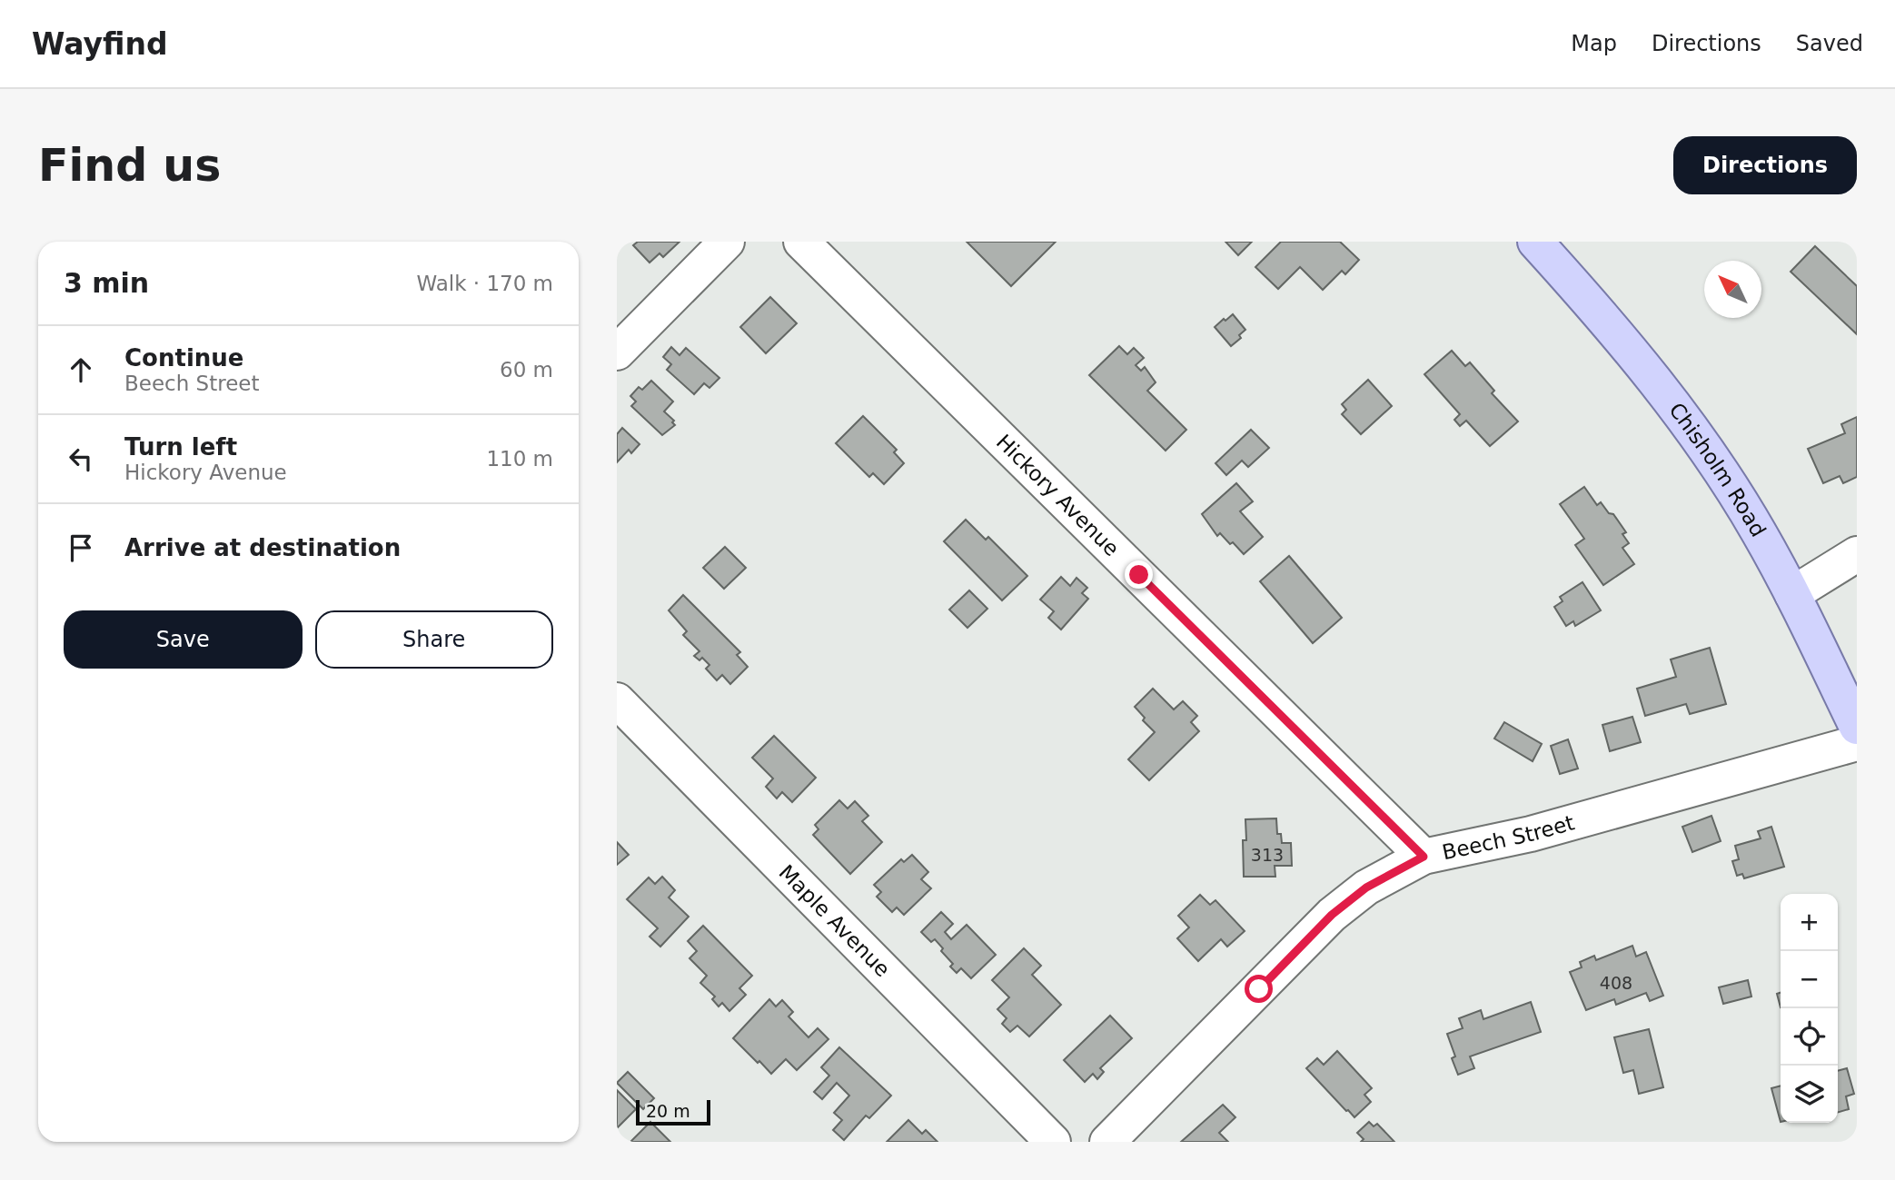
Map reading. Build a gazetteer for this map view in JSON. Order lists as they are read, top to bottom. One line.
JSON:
{"streets":{"main road":["Chisholm Road"],"street":["Hickory Avenue","Beech Street","Maple Avenue"]},"crossings":[["Hickory Avenue","Beech Street"]],"house_numbers":["313","408"],"scale_bar":"20 m","north":"top left","page":{"header":"Wayfind","nav":["Map","Directions","Saved"],"buttons":["Directions",["Save","Share"]],"title":"Find us","heading":["3 min","Walk · 170 m"],"list":[["Continue","Beech Street","60 m"],["Turn left","Hickory Avenue","110 m"],"Arrive at destination"],"map_buttons":["+","−"],"scale":"20 m"}}
